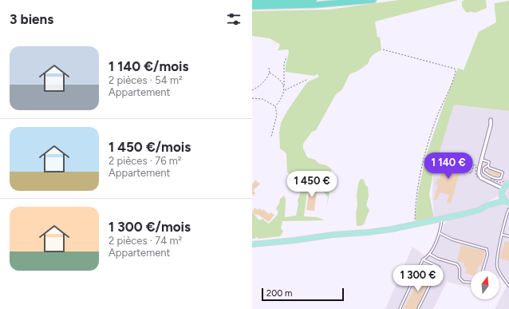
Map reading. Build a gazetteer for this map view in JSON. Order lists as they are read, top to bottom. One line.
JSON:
{"scale_bar":"200 m","north":"top","page":{"heading":"3 biens","list":[{"name":"1 140 €/mois","note":"2 pièces · 54 m² · Appartement"},{"name":"1 450 €/mois","note":"2 pièces · 76 m² · Appartement"},{"name":"1 300 €/mois","note":"2 pièces · 74 m² · Appartement"}],"price":["1 140 €","1 450 €","1 300 €"],"scale":"200 m"}}
